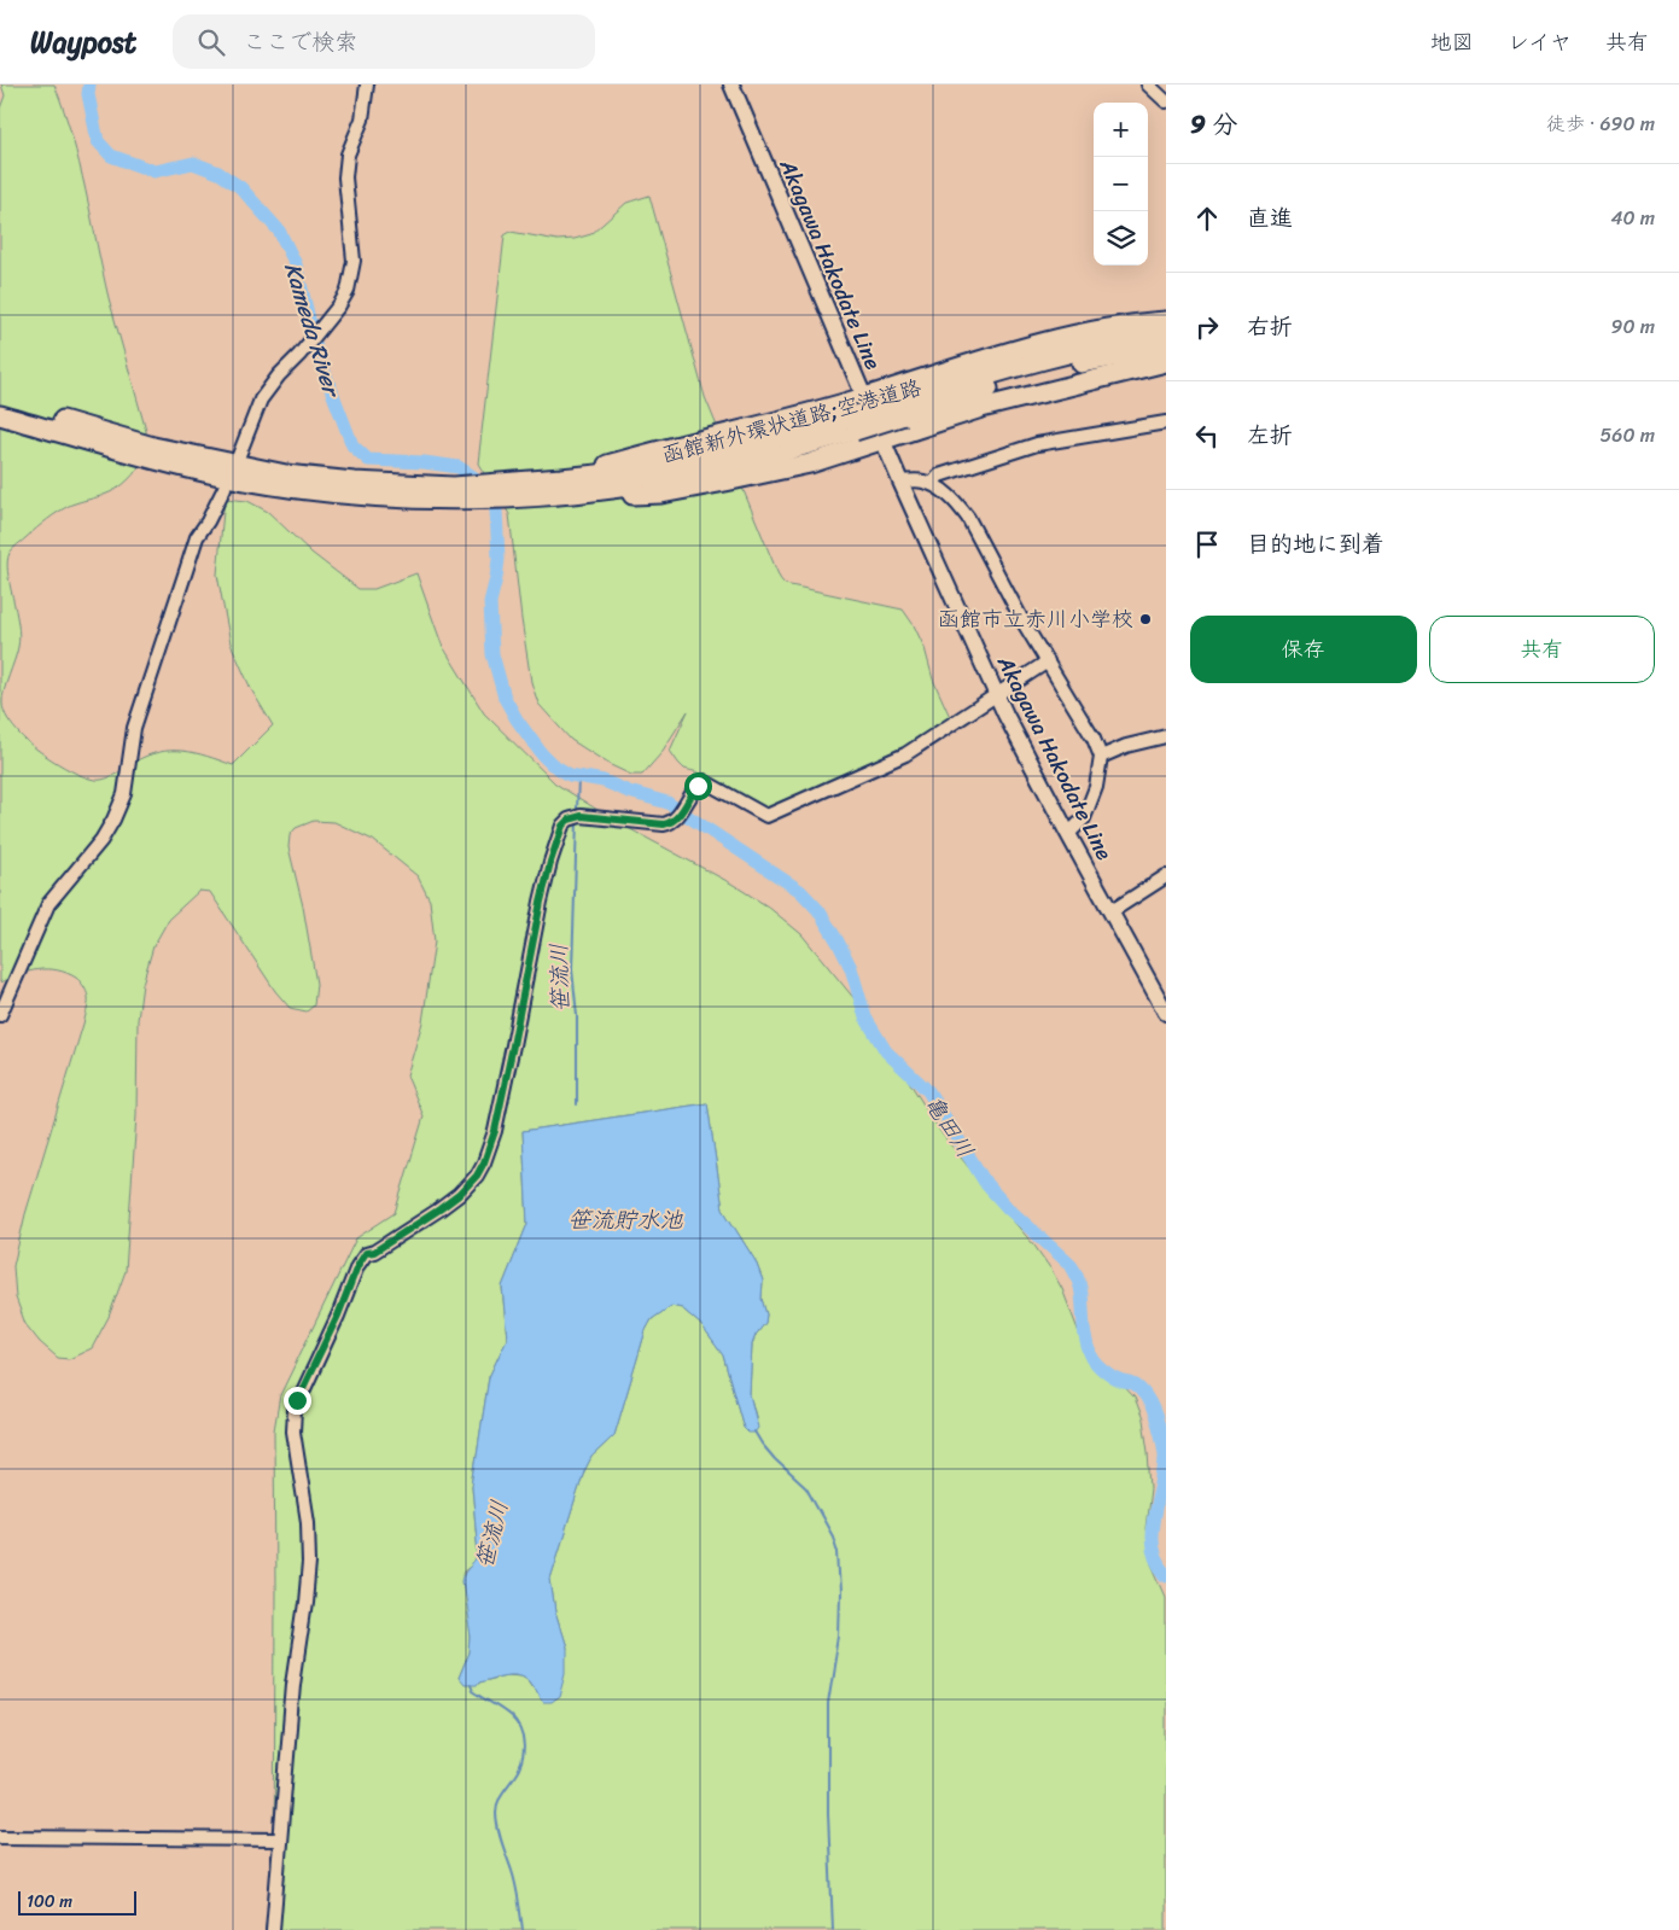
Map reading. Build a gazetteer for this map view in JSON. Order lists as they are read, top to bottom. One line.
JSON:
{"streets":{"highway":["函館新外環状道路;空港道路"],"main road":["Akagawa Hakodate Line"]},"water":["Kameda River","笹流川","亀田川","笹流貯水池"],"places":["函館市立赤川小学校"],"scale_bar":"100 m","page":{"header":"Waypost","search":"ここで検索","nav":["地図","レイヤ","共有"],"heading":["9 分","徒歩 · 690 m"],"map_buttons":["+","−"],"list":[["直進","40 m"],["右折","90 m"],["左折","560 m"],"目的地に到着"],"buttons":["保存","共有"],"scale":"100 m"}}
